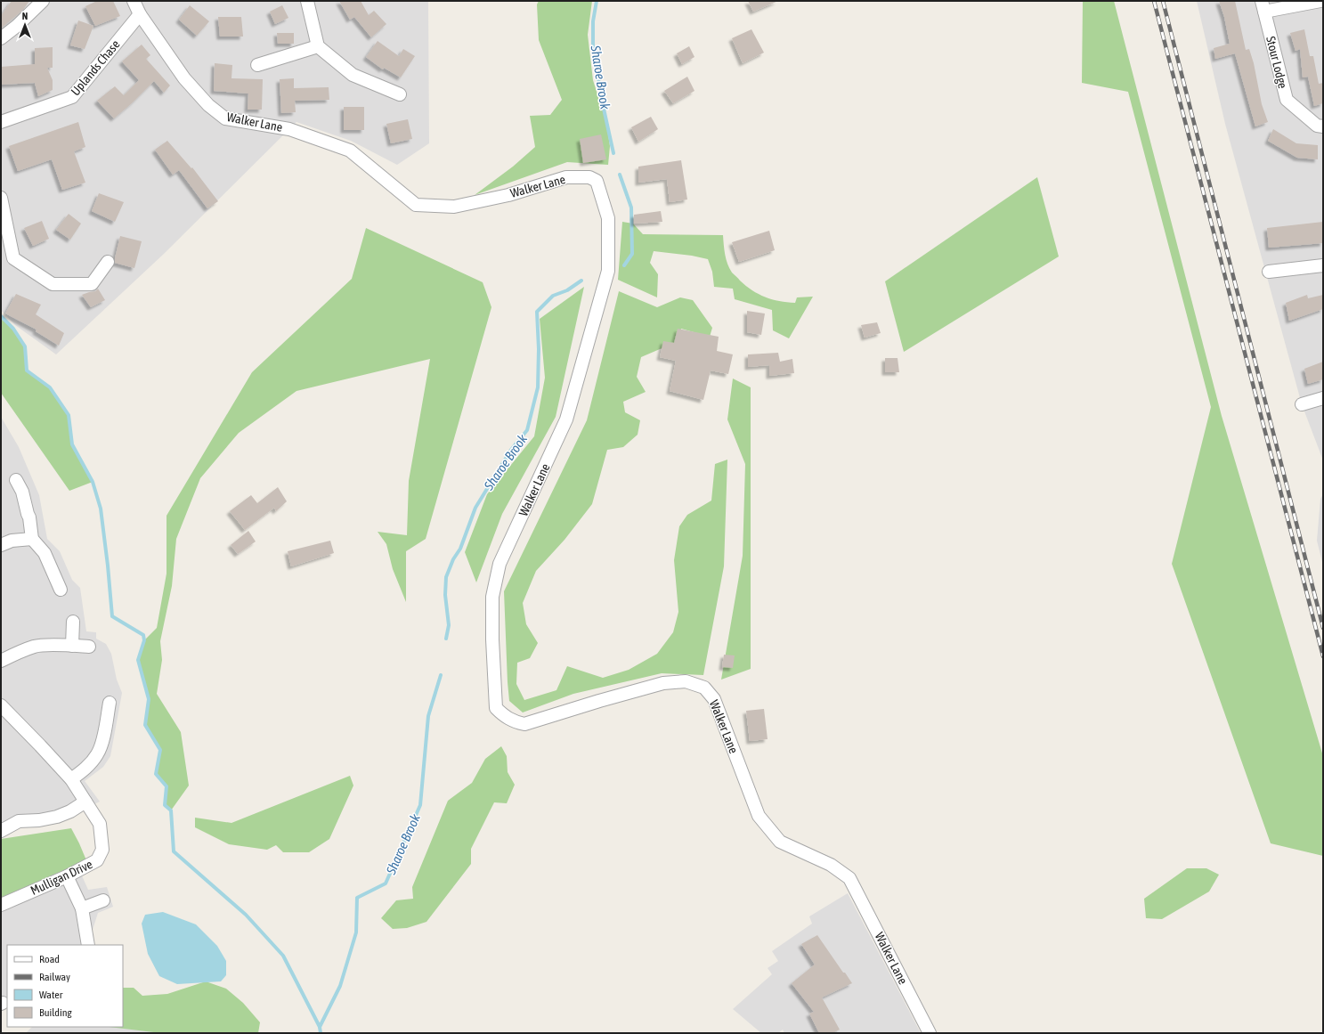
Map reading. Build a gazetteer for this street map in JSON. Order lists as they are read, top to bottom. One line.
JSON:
{"streets":{"street":["Stour Lodge","Uplands Chase","Walker Lane","Mulligan Drive"]},"crossings":[["Uplands Chase","Walker Lane"]],"water":["Sharoe Brook"],"legend":["Road","Railway","Water","Building"],"north":"top"}
